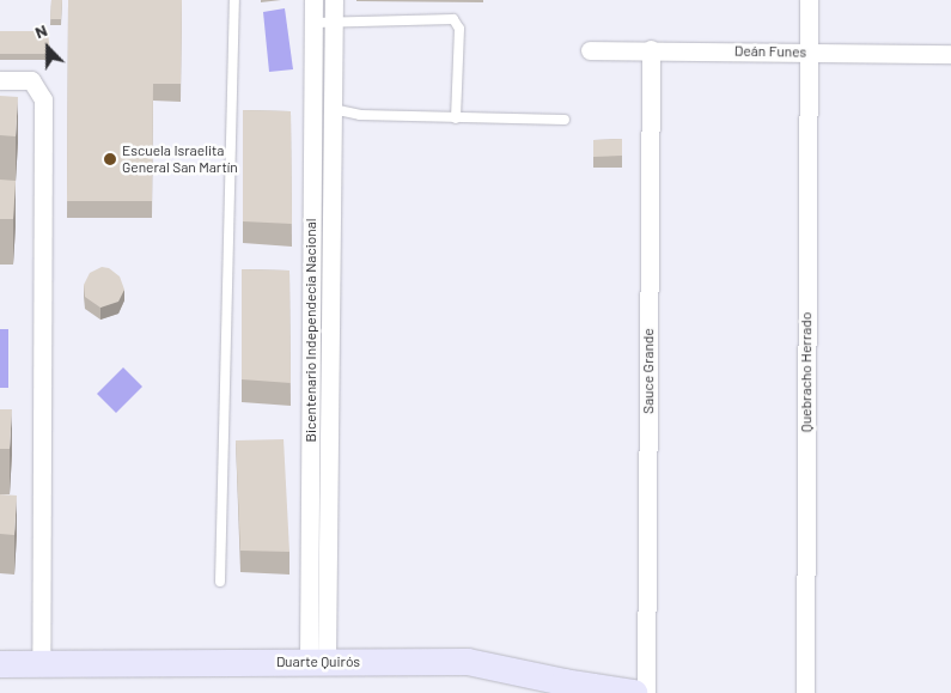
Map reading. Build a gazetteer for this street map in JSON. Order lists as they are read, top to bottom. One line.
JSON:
{"streets":{"main road":["Duarte Quirós"],"street":["Deán Funes","Bicentenario Independecia Nacional","Sauce Grande","Quebracho Herrado"]},"crossings":[["Deán Funes","Sauce Grande"],["Deán Funes","Quebracho Herrado"],["Bicentenario Independecia Nacional","Duarte Quirós"]],"places":["Escuela Israelita General San Martín"],"north":"top"}
